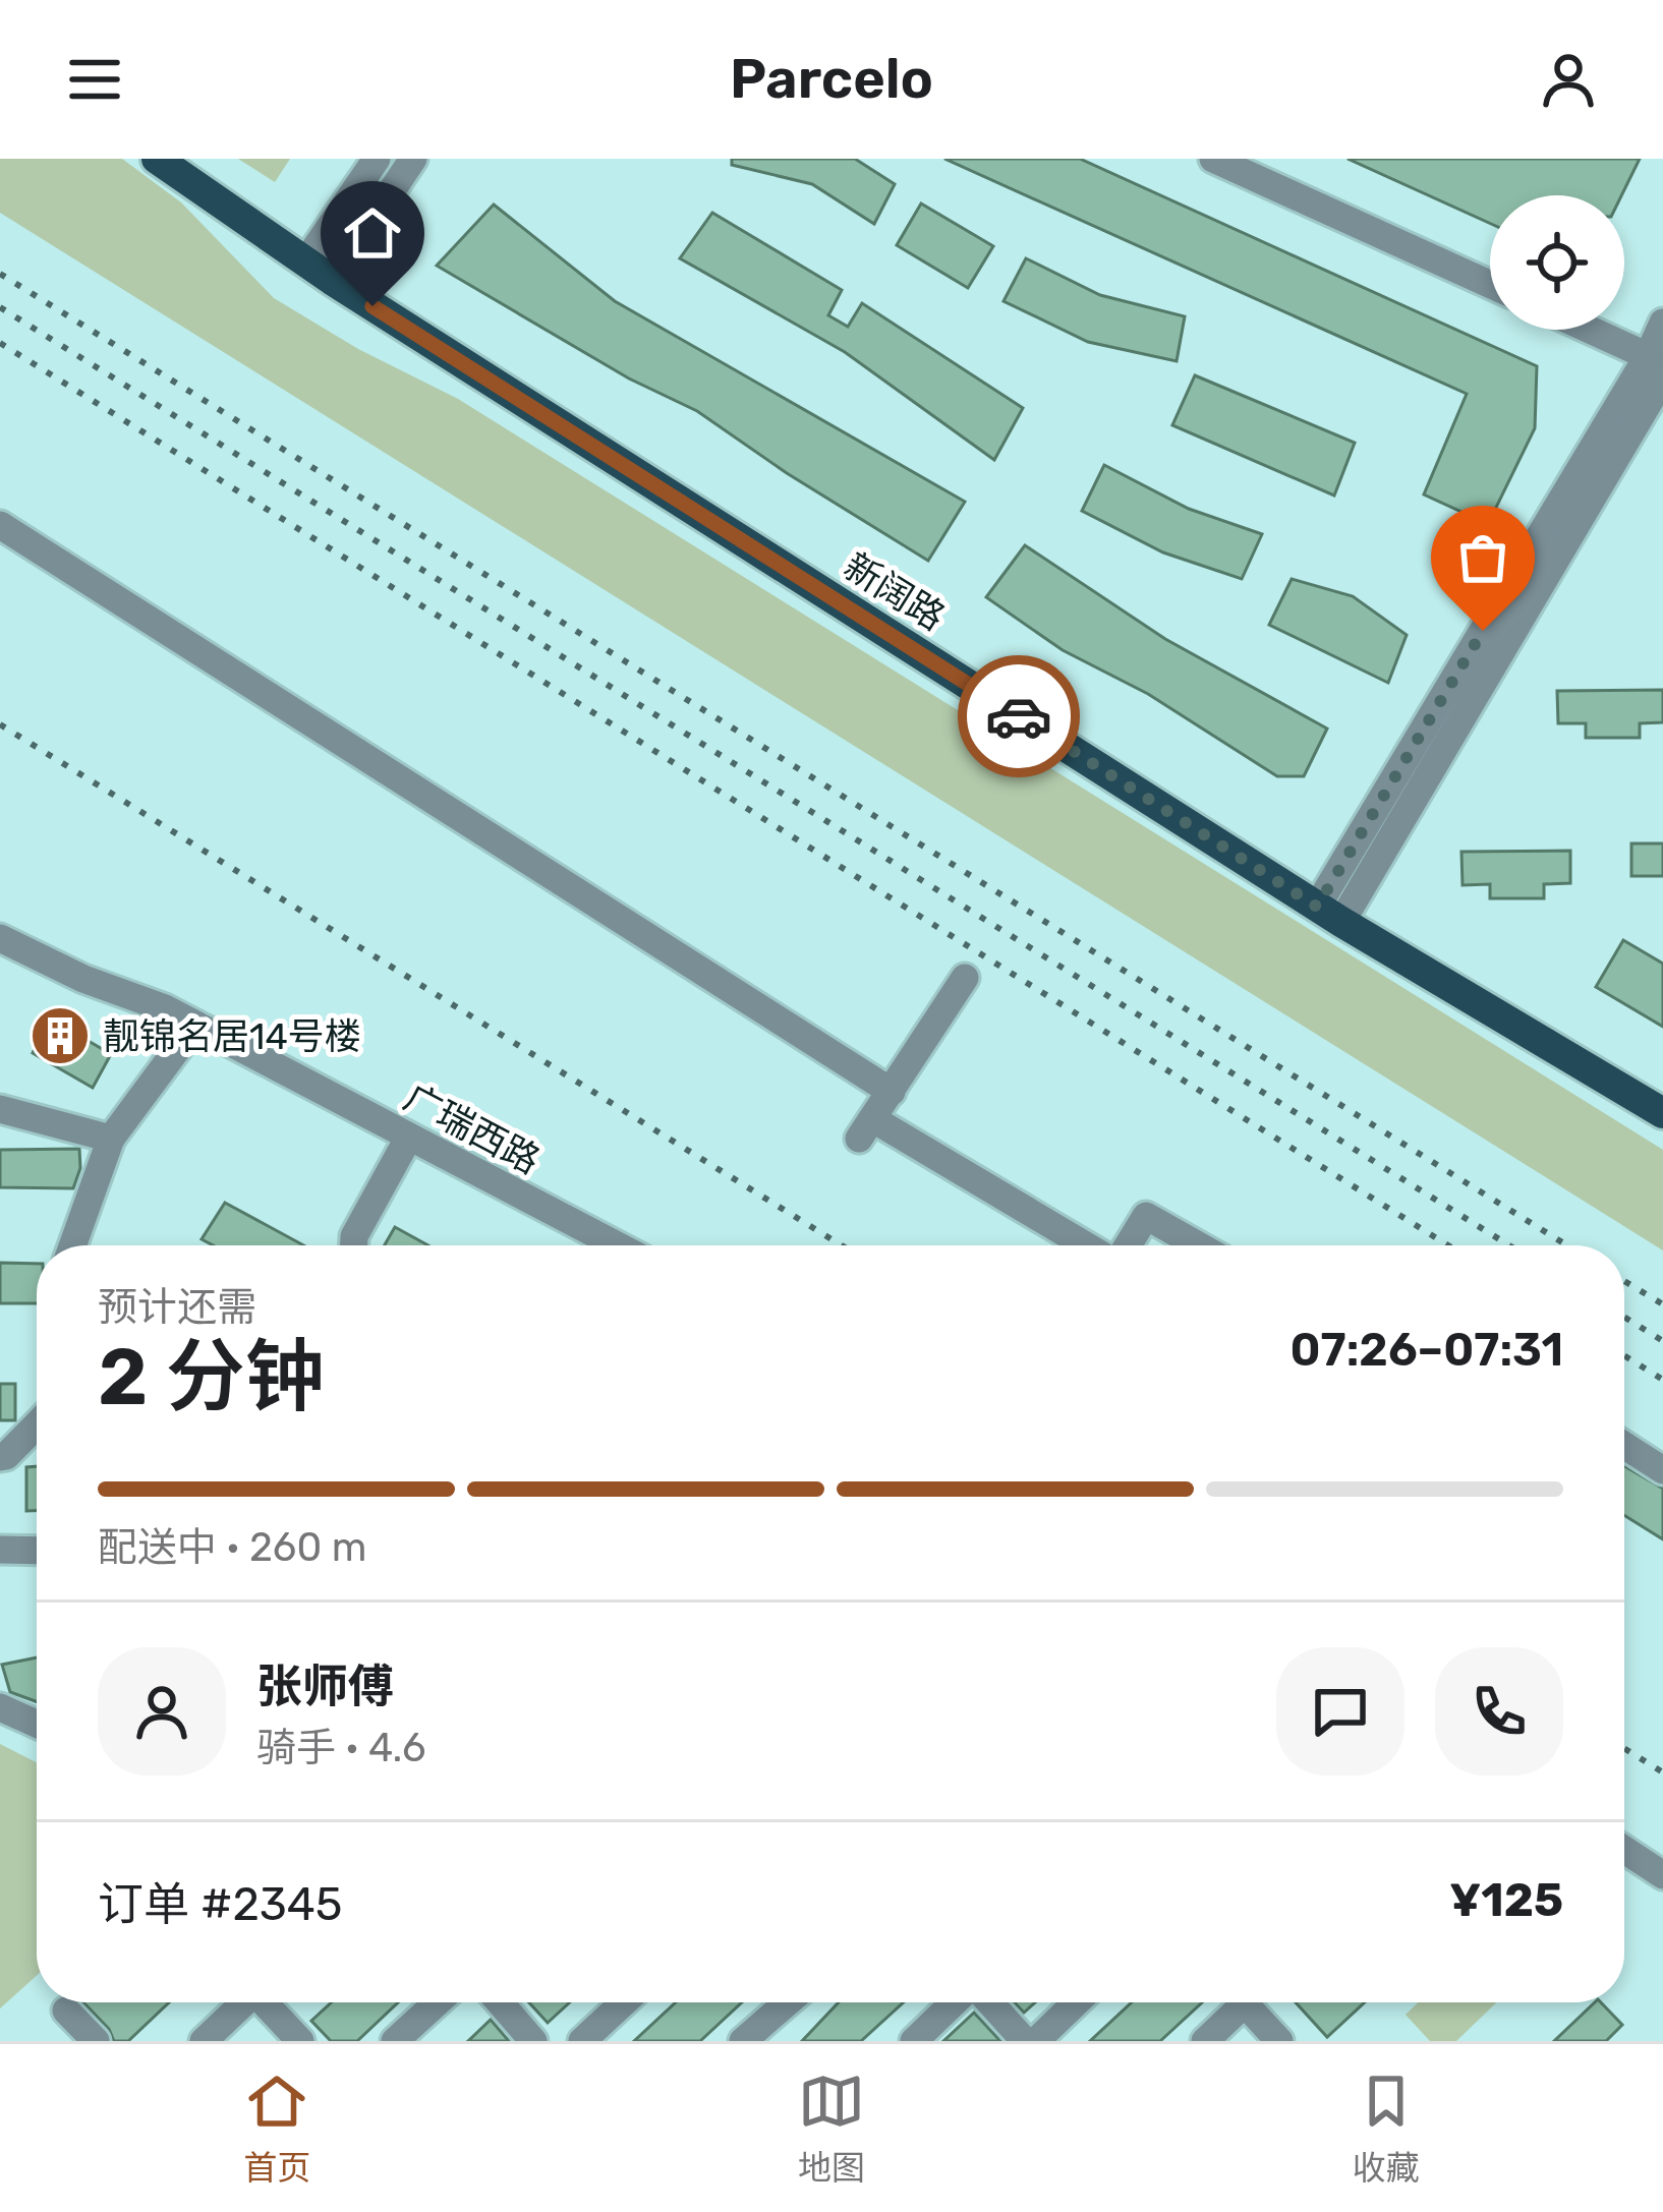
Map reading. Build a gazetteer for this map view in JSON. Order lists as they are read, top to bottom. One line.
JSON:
{"streets":{"main road":["新阔路"],"street":["广瑞西路"]},"places":{"building":["靓锦名居14号楼"]},"page":{"header":"Parcelo","heading":["2 分钟","预计还需","07:26–07:31"],"panel":["张师傅","骑手 · 4.6","订单 #2345","¥125"],"bar":"配送中 · 260 m","tabs":["首页","地图","收藏"]}}
